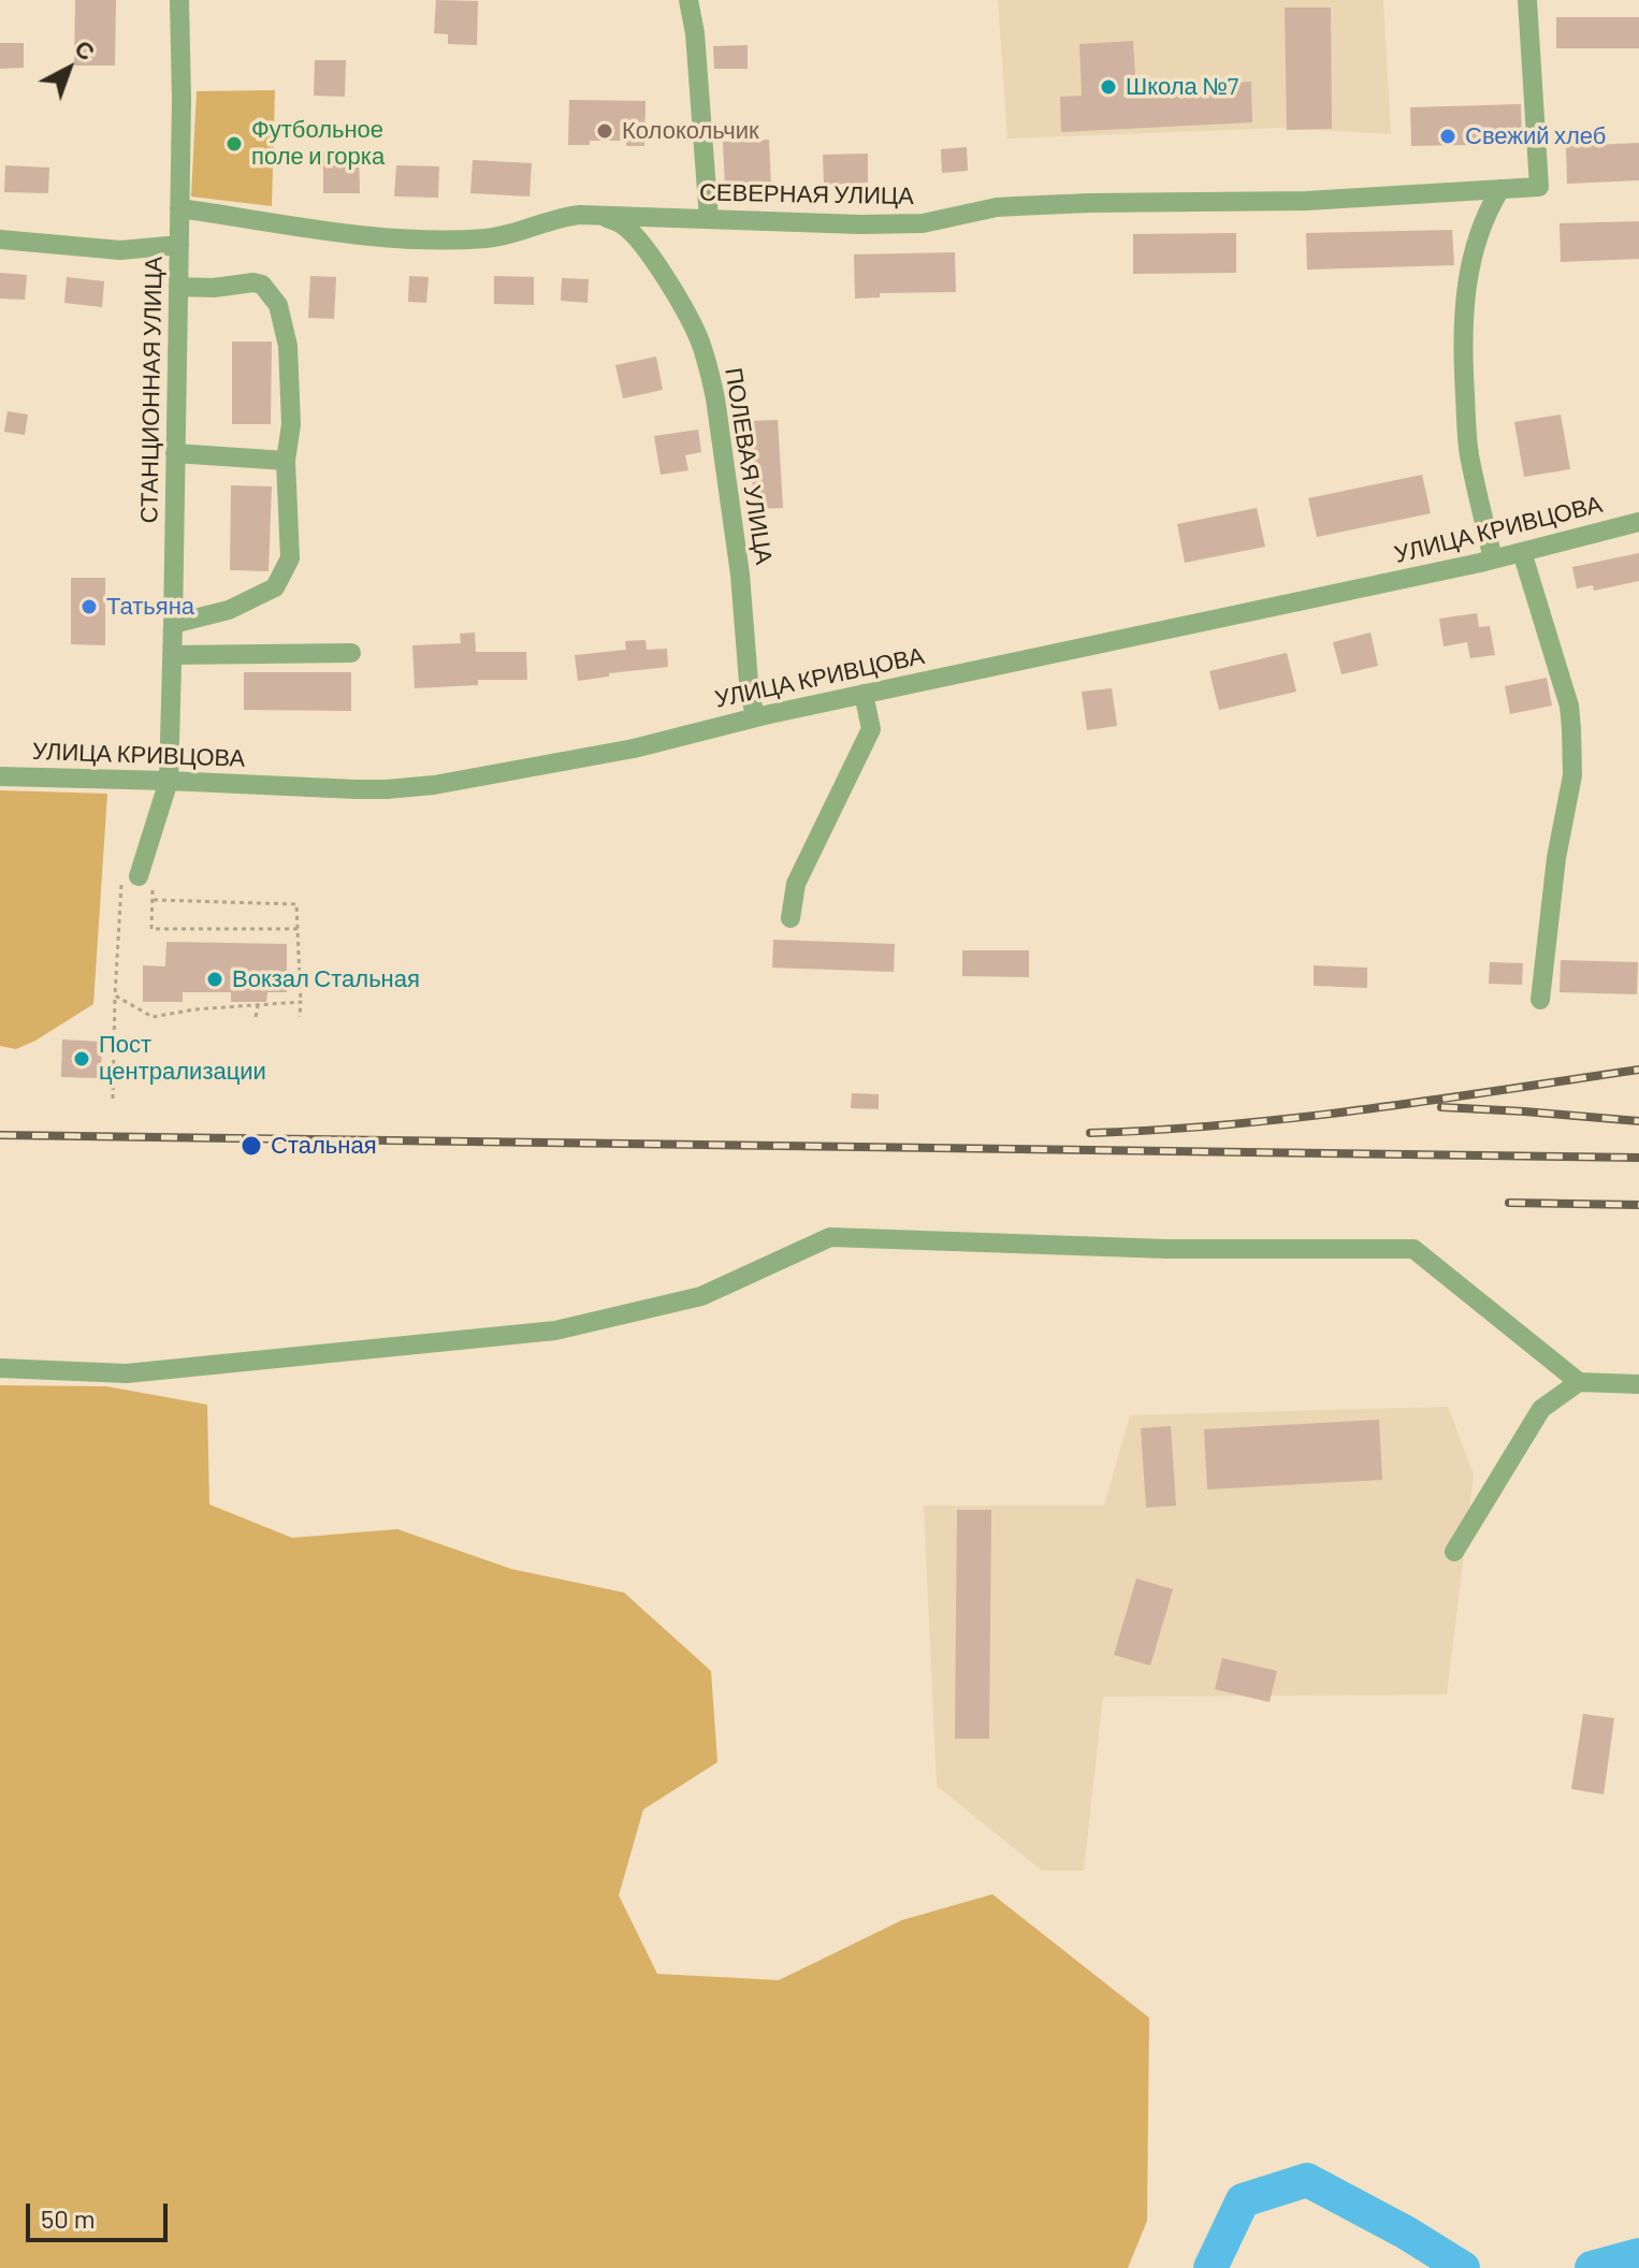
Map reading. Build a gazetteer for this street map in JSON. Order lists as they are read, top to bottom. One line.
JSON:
{"streets":{"street":["СЕВЕРНАЯ УЛИЦА","СТАНЦИОННАЯ УЛИЦА","ПОЛЕВАЯ УЛИЦА","УЛИЦА КРИВЦОВА"]},"crossings":[["СЕВЕРНАЯ УЛИЦА","СТАНЦИОННАЯ УЛИЦА"],["СЕВЕРНАЯ УЛИЦА","ПОЛЕВАЯ УЛИЦА"],["СТАНЦИОННАЯ УЛИЦА","УЛИЦА КРИВЦОВА"],["ПОЛЕВАЯ УЛИЦА","УЛИЦА КРИВЦОВА"]],"places":["Школа №7","Колокольчик","Свежий хлеб","Футбольное поле и горка","Татьяна","Вокзал Стальная","Пост централизации","Стальная"],"scale_bar":"50 m","north":"top right"}
